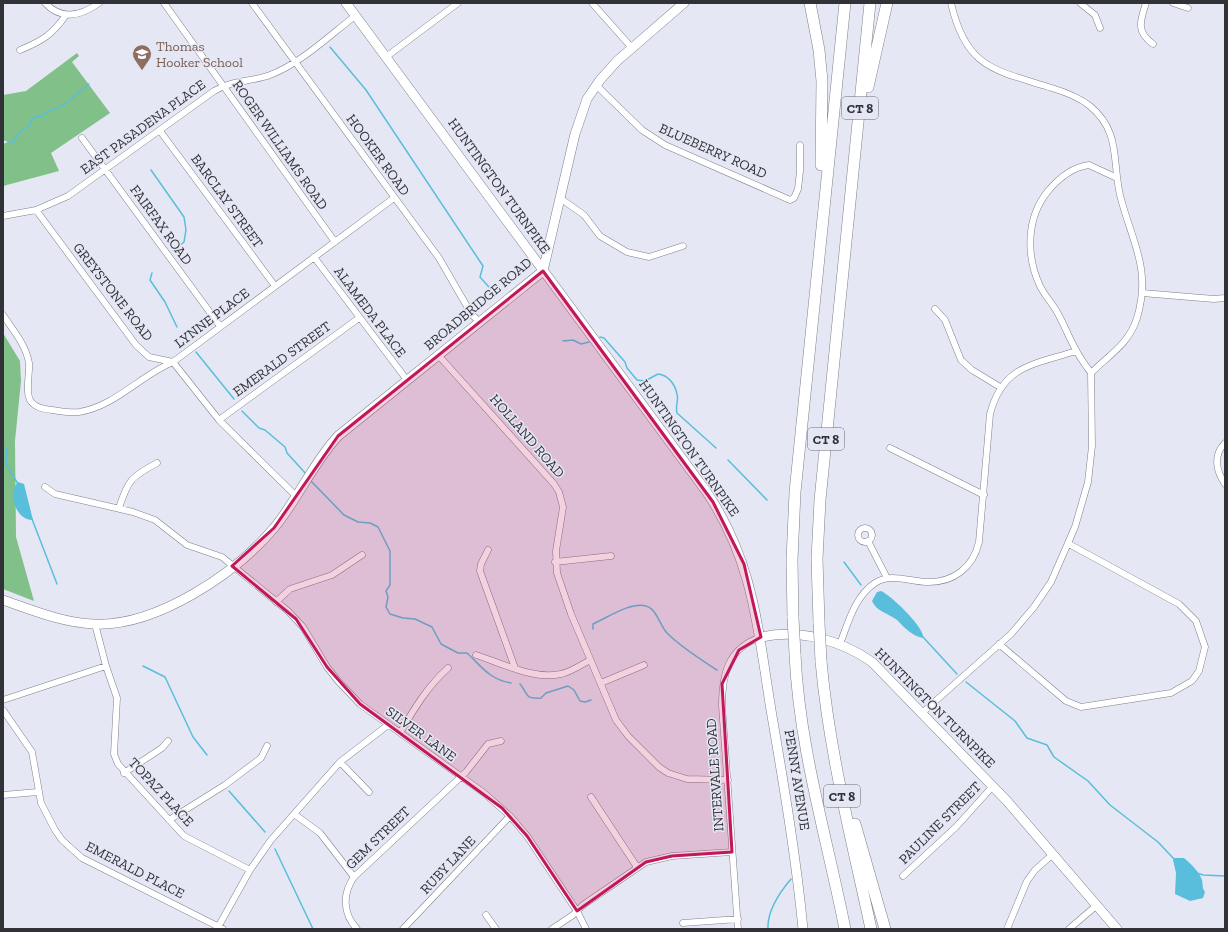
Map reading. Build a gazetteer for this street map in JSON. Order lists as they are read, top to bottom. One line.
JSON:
{"streets":{"highway":["CT 8"],"main road":["HUNTINGTON TURNPIKE","BROADBRIDGE ROAD","PENNY AVENUE"],"street":["EAST PASADENA PLACE","ROGER WILLIAMS ROAD","BLUEBERRY ROAD","HOOKER ROAD","BARCLAY STREET","FAIRFAX ROAD","GREYSTONE ROAD","ALAMEDA PLACE","LYNNE PLACE","EMERALD STREET","HOLLAND ROAD","SILVER LANE","INTERVALE ROAD","TOPAZ PLACE","PAULINE STREET","GEM STREET","RUBY LANE","EMERALD PLACE"]},"crossings":[["EAST PASADENA PLACE","ROGER WILLIAMS ROAD"],["EAST PASADENA PLACE","HOOKER ROAD"],["EAST PASADENA PLACE","HUNTINGTON TURNPIKE"],["EAST PASADENA PLACE","BARCLAY STREET"],["EAST PASADENA PLACE","FAIRFAX ROAD"],["EAST PASADENA PLACE","GREYSTONE ROAD"],["ROGER WILLIAMS ROAD","LYNNE PLACE"],["BLUEBERRY ROAD","BROADBRIDGE ROAD"],["HOOKER ROAD","BROADBRIDGE ROAD"],["HOOKER ROAD","LYNNE PLACE"],["HUNTINGTON TURNPIKE","BROADBRIDGE ROAD"],["HUNTINGTON TURNPIKE","INTERVALE ROAD"],["HUNTINGTON TURNPIKE","PENNY AVENUE"],["HUNTINGTON TURNPIKE","PAULINE STREET"],["BARCLAY STREET","LYNNE PLACE"],["FAIRFAX ROAD","LYNNE PLACE"],["GREYSTONE ROAD","LYNNE PLACE"],["BROADBRIDGE ROAD","ALAMEDA PLACE"],["BROADBRIDGE ROAD","HOLLAND ROAD"],["BROADBRIDGE ROAD","SILVER LANE"],["BROADBRIDGE ROAD","TOPAZ PLACE"],["ALAMEDA PLACE","LYNNE PLACE"],["ALAMEDA PLACE","EMERALD STREET"],["HOLLAND ROAD","INTERVALE ROAD"],["SILVER LANE","GEM STREET"],["SILVER LANE","RUBY LANE"],["INTERVALE ROAD","PENNY AVENUE"]],"places":{"school or university":["Thomas Hooker School"]}}
